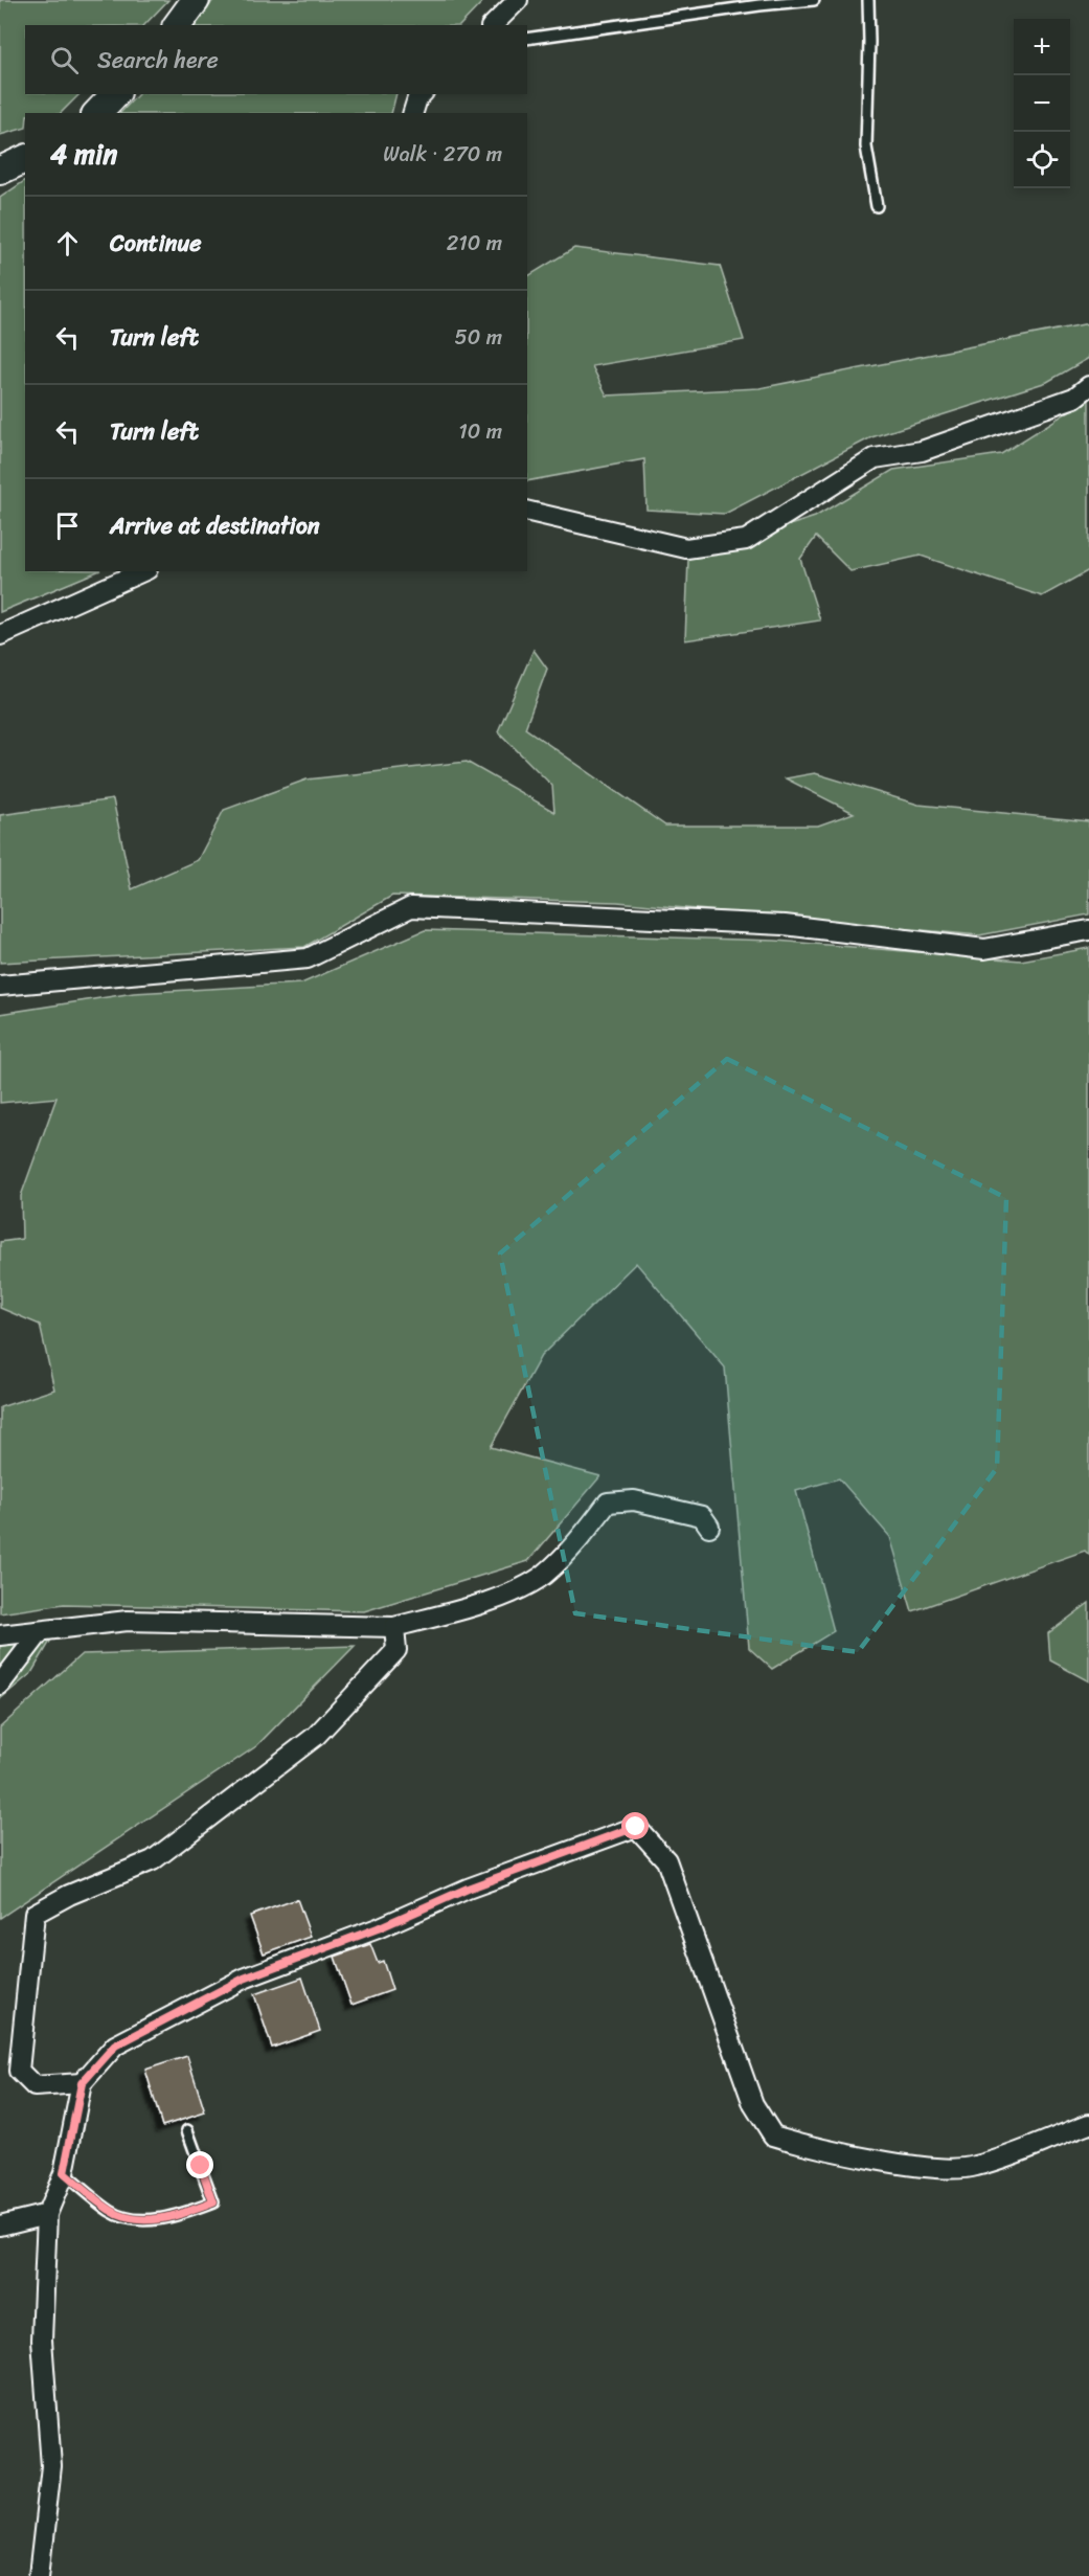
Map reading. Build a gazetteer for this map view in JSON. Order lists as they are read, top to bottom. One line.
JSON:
{"page":{"map_buttons":["+","−"],"search":"Search here","heading":["4 min","Walk · 270 m"],"list":[["Continue","210 m"],["Turn left","50 m"],["Turn left","10 m"],"Arrive at destination"]}}
